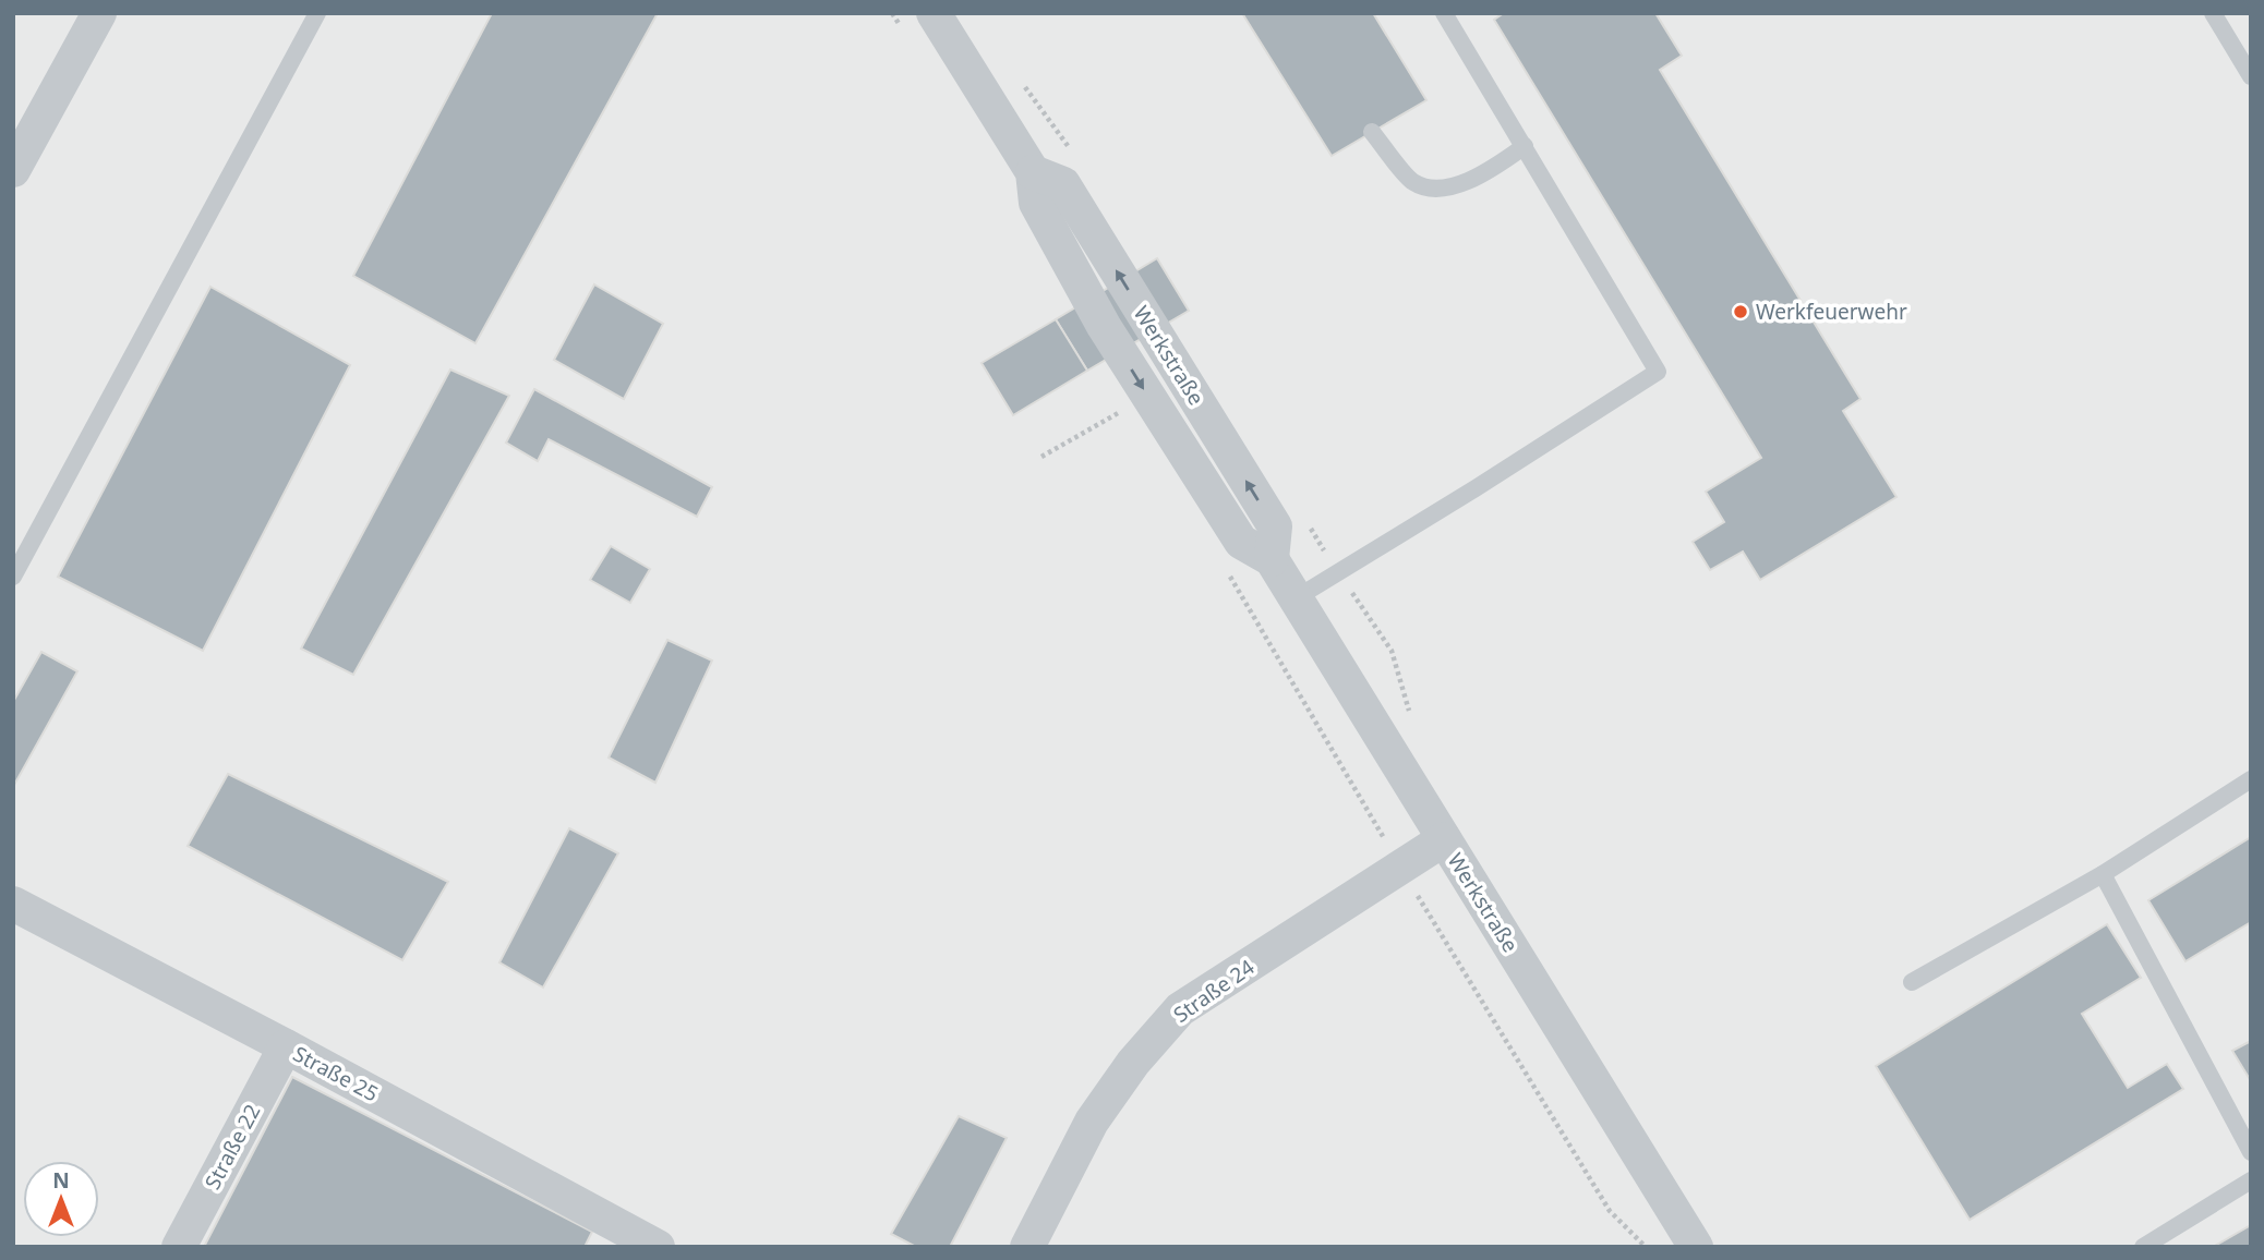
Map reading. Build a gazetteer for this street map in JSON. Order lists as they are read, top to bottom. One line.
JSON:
{"streets":{"street":["Werkstraße","Straße 24","Straße 25","Straße 22"]},"crossings":[["Werkstraße","Straße 24"],["Straße 25","Straße 22"]],"places":["Werkfeuerwehr"],"north":"top"}
